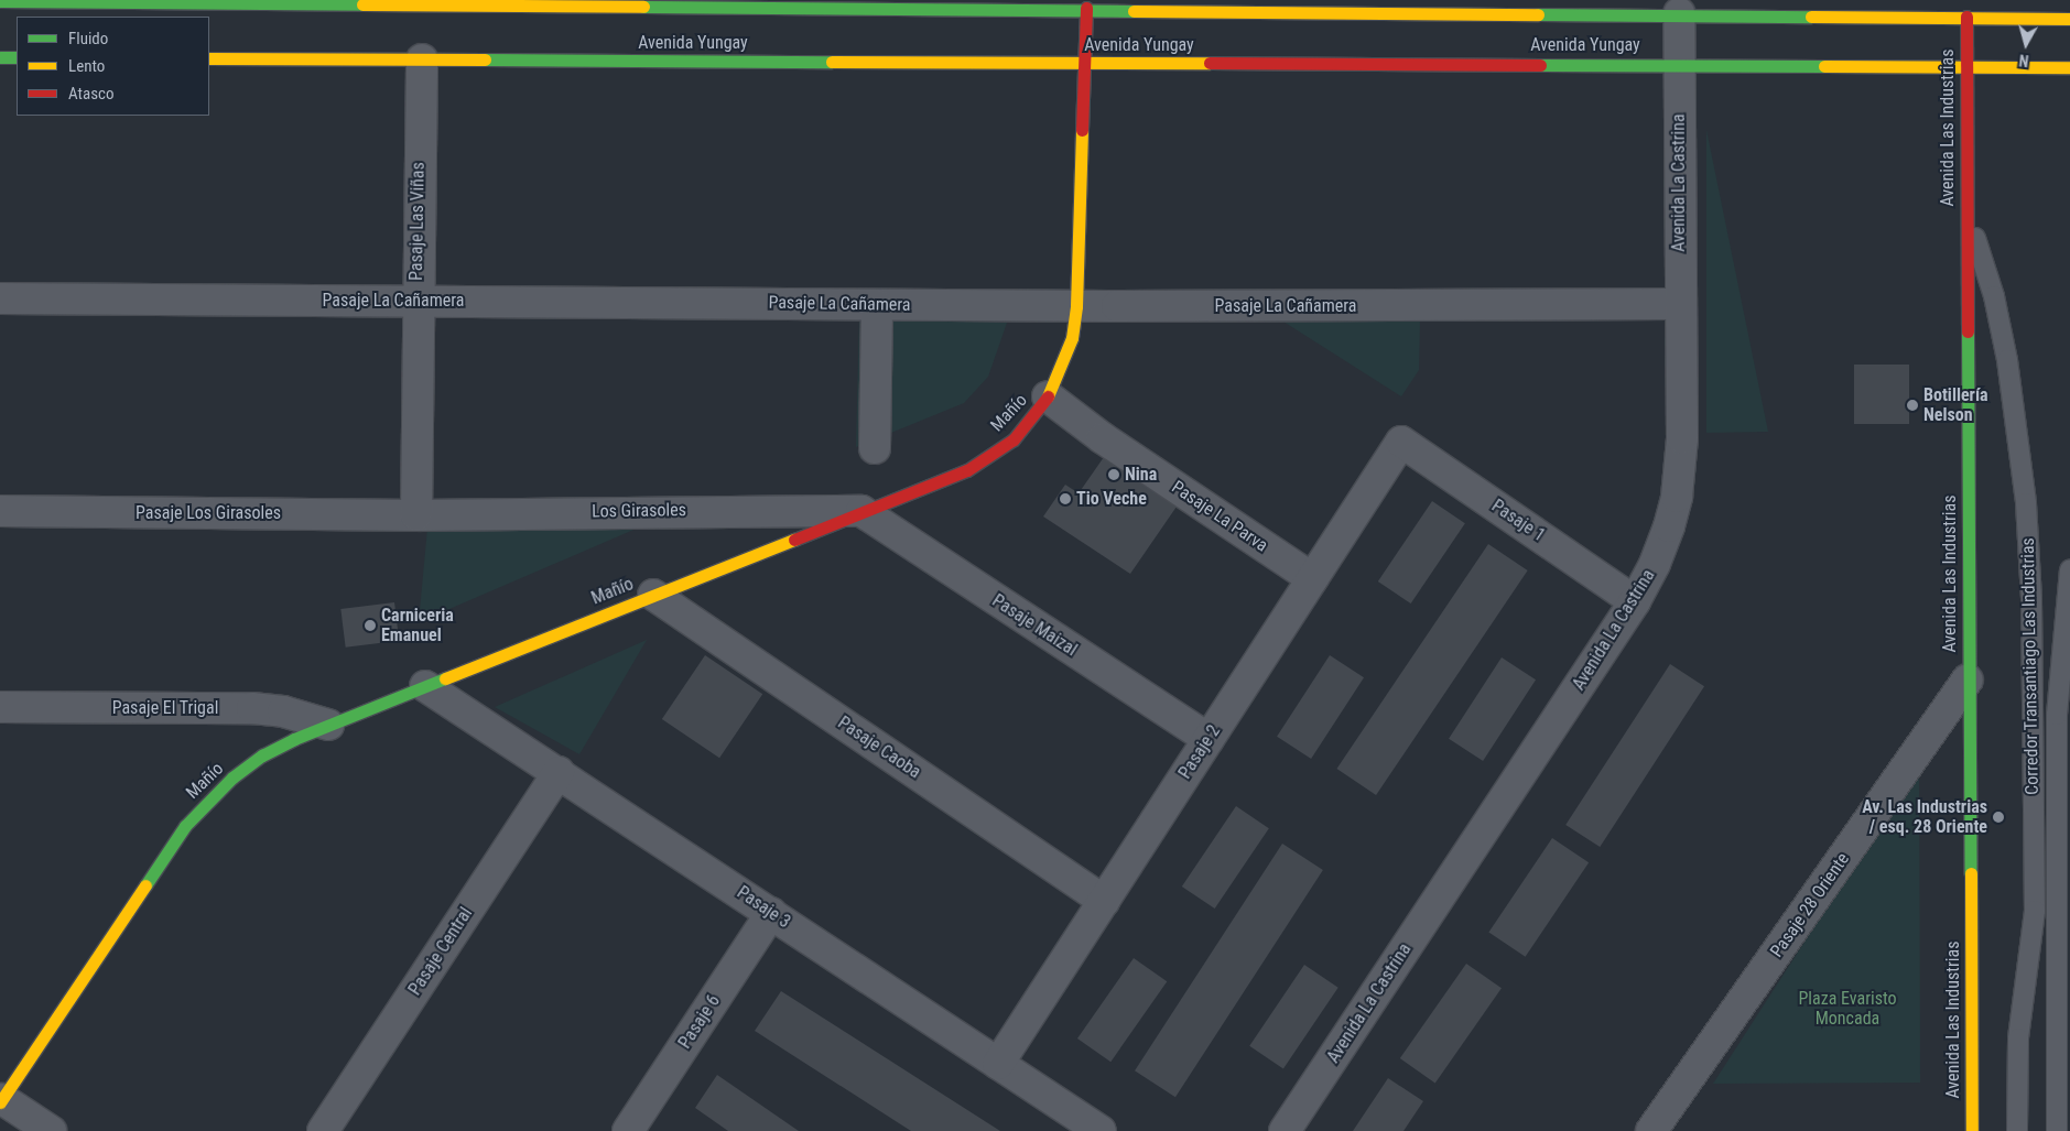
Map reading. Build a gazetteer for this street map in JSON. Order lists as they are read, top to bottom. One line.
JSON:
{"streets":{"main road":["Avenida Yungay","Avenida Las Industrias","Mañío"],"street":["Avenida La Castrina","Pasaje Las Viñas","Pasaje La Cañamera","Los Girasoles","Pasaje Los Girasoles","Pasaje La Parva","Pasaje 1","Pasaje Maizal","Pasaje El Trigal","Pasaje Caoba","Pasaje 2","Pasaje 28 Oriente","Pasaje 3","Pasaje Central","Pasaje 6"],"lane":["Corredor Transantiago Las Industrias"]},"crossings":[["Avenida Yungay","Avenida Las Industrias"],["Avenida Yungay","Avenida La Castrina"],["Avenida Yungay","Pasaje Las Viñas"],["Avenida Yungay","Mañío"],["Avenida Las Industrias","Corredor Transantiago Las Industrias"],["Avenida Las Industrias","Pasaje 28 Oriente"],["Avenida La Castrina","Pasaje La Cañamera"],["Avenida La Castrina","Pasaje 1"],["Pasaje Las Viñas","Pasaje La Cañamera"],["Pasaje Las Viñas","Los Girasoles"],["Pasaje Las Viñas","Pasaje Los Girasoles"],["Pasaje La Cañamera","Mañío"],["Mañío","Los Girasoles"],["Mañío","Pasaje La Parva"],["Mañío","Pasaje Maizal"],["Mañío","Pasaje El Trigal"],["Mañío","Pasaje Caoba"],["Mañío","Pasaje 3"],["Los Girasoles","Pasaje Los Girasoles"],["Los Girasoles","Pasaje Maizal"],["Pasaje La Parva","Pasaje 2"],["Pasaje 1","Pasaje 2"],["Pasaje Maizal","Pasaje 2"],["Pasaje Caoba","Pasaje 2"],["Pasaje 2","Pasaje 3"],["Pasaje 3","Pasaje Central"],["Pasaje 3","Pasaje 6"]],"parks":["Plaza Evaristo Moncada"],"places":["Botillería Nelson","Nina","Tio Veche","Carniceria Emanuel","Av. Las Industrias / esq. 28 Oriente"],"legend":["Fluido","Lento","Atasco"],"north":"bottom"}
